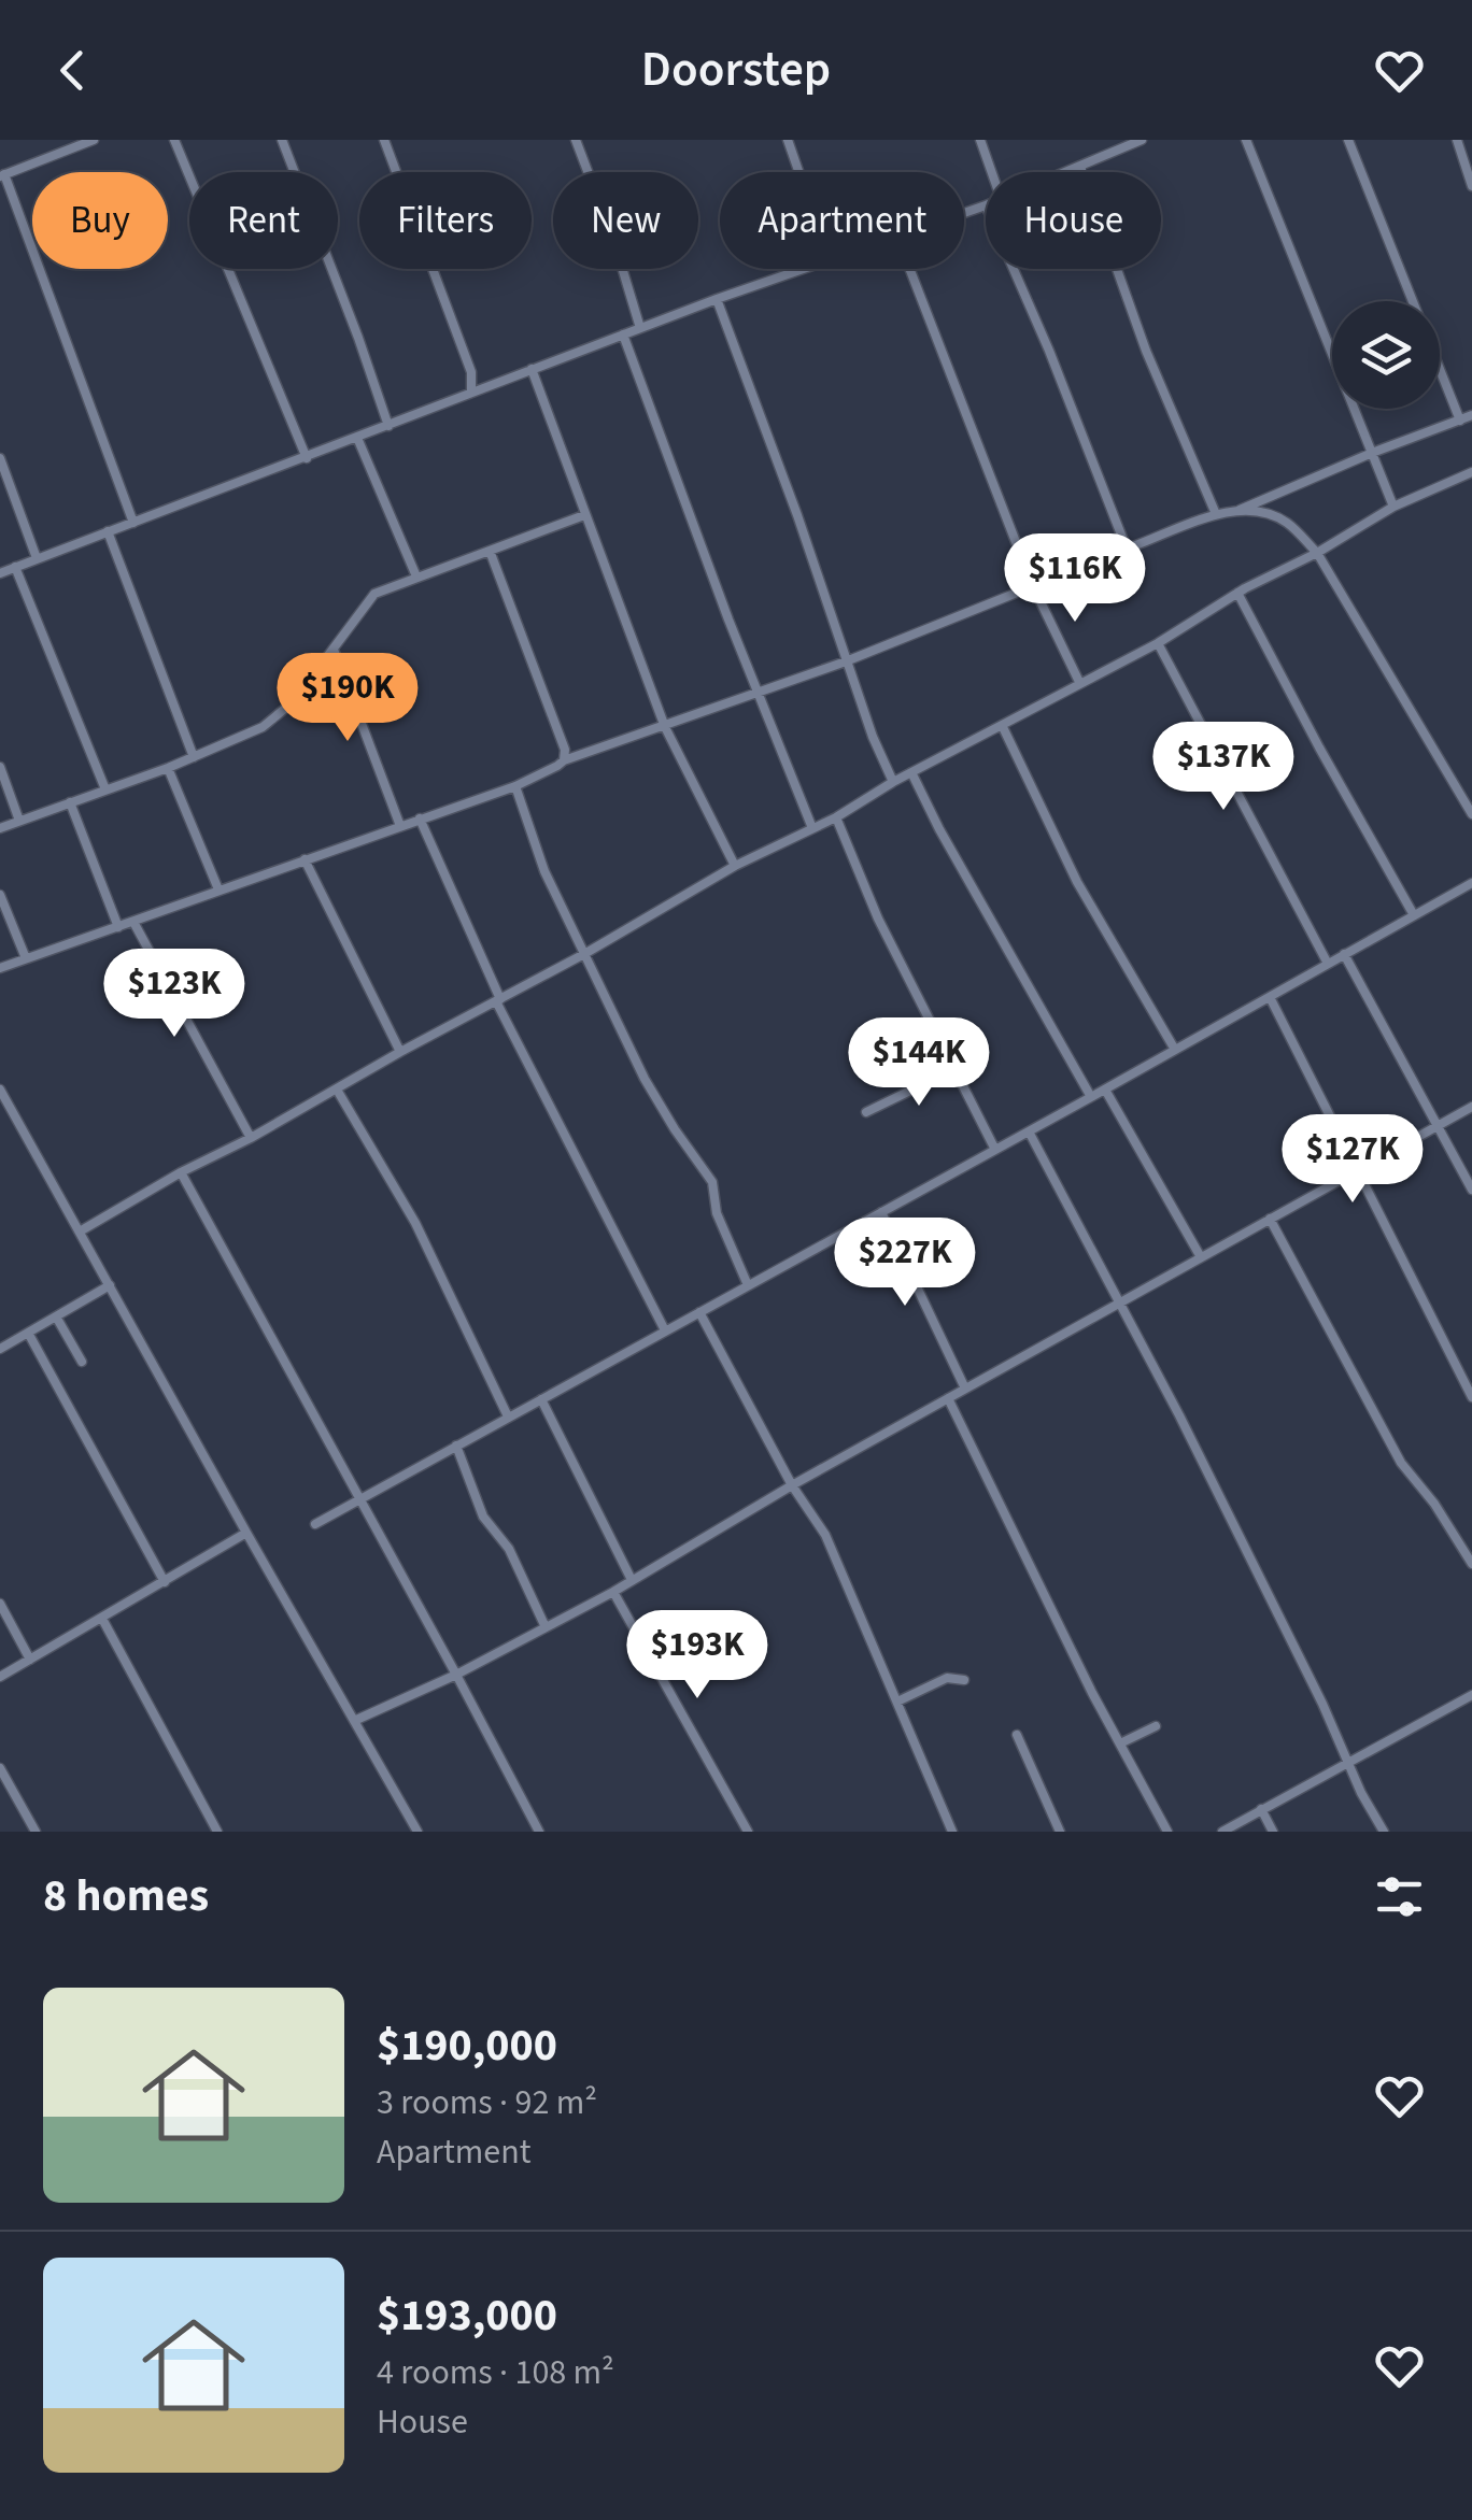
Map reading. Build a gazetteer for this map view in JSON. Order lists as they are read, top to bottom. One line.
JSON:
{"page":{"header":"Doorstep","chip":["Buy","Rent","Filters","New","Apartment","House"],"price":["$116K","$190K","$137K","$123K","$144K","$127K","$227K","$193K"],"heading":"8 homes","list":[{"name":"$190,000","note":"3 rooms · 92 m² · Apartment"},{"name":"$193,000","note":"4 rooms · 108 m² · House"}]}}
